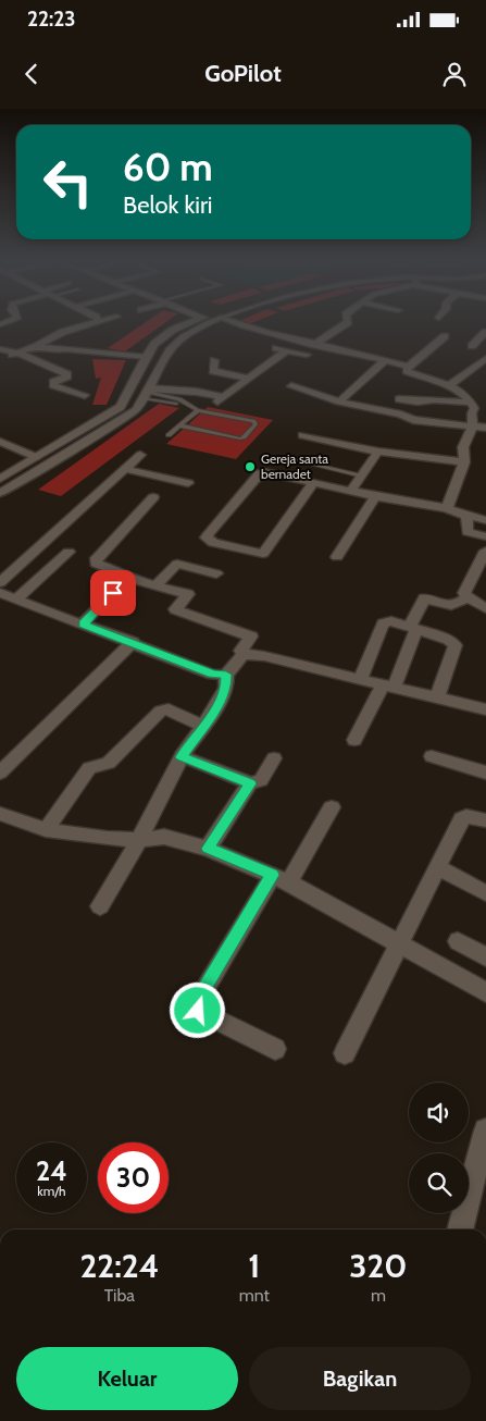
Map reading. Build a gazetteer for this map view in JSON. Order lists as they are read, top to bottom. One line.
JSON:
{"places":["Gereja santa bernadet"],"page":{"status":"22:23","header":"GoPilot","turn":["60 m","Belok kiri"],"speed":"24 km/h","limit":"30","eta":["22:24","Tiba","1","mnt","320","m"],"buttons":["Keluar","Bagikan"]}}
